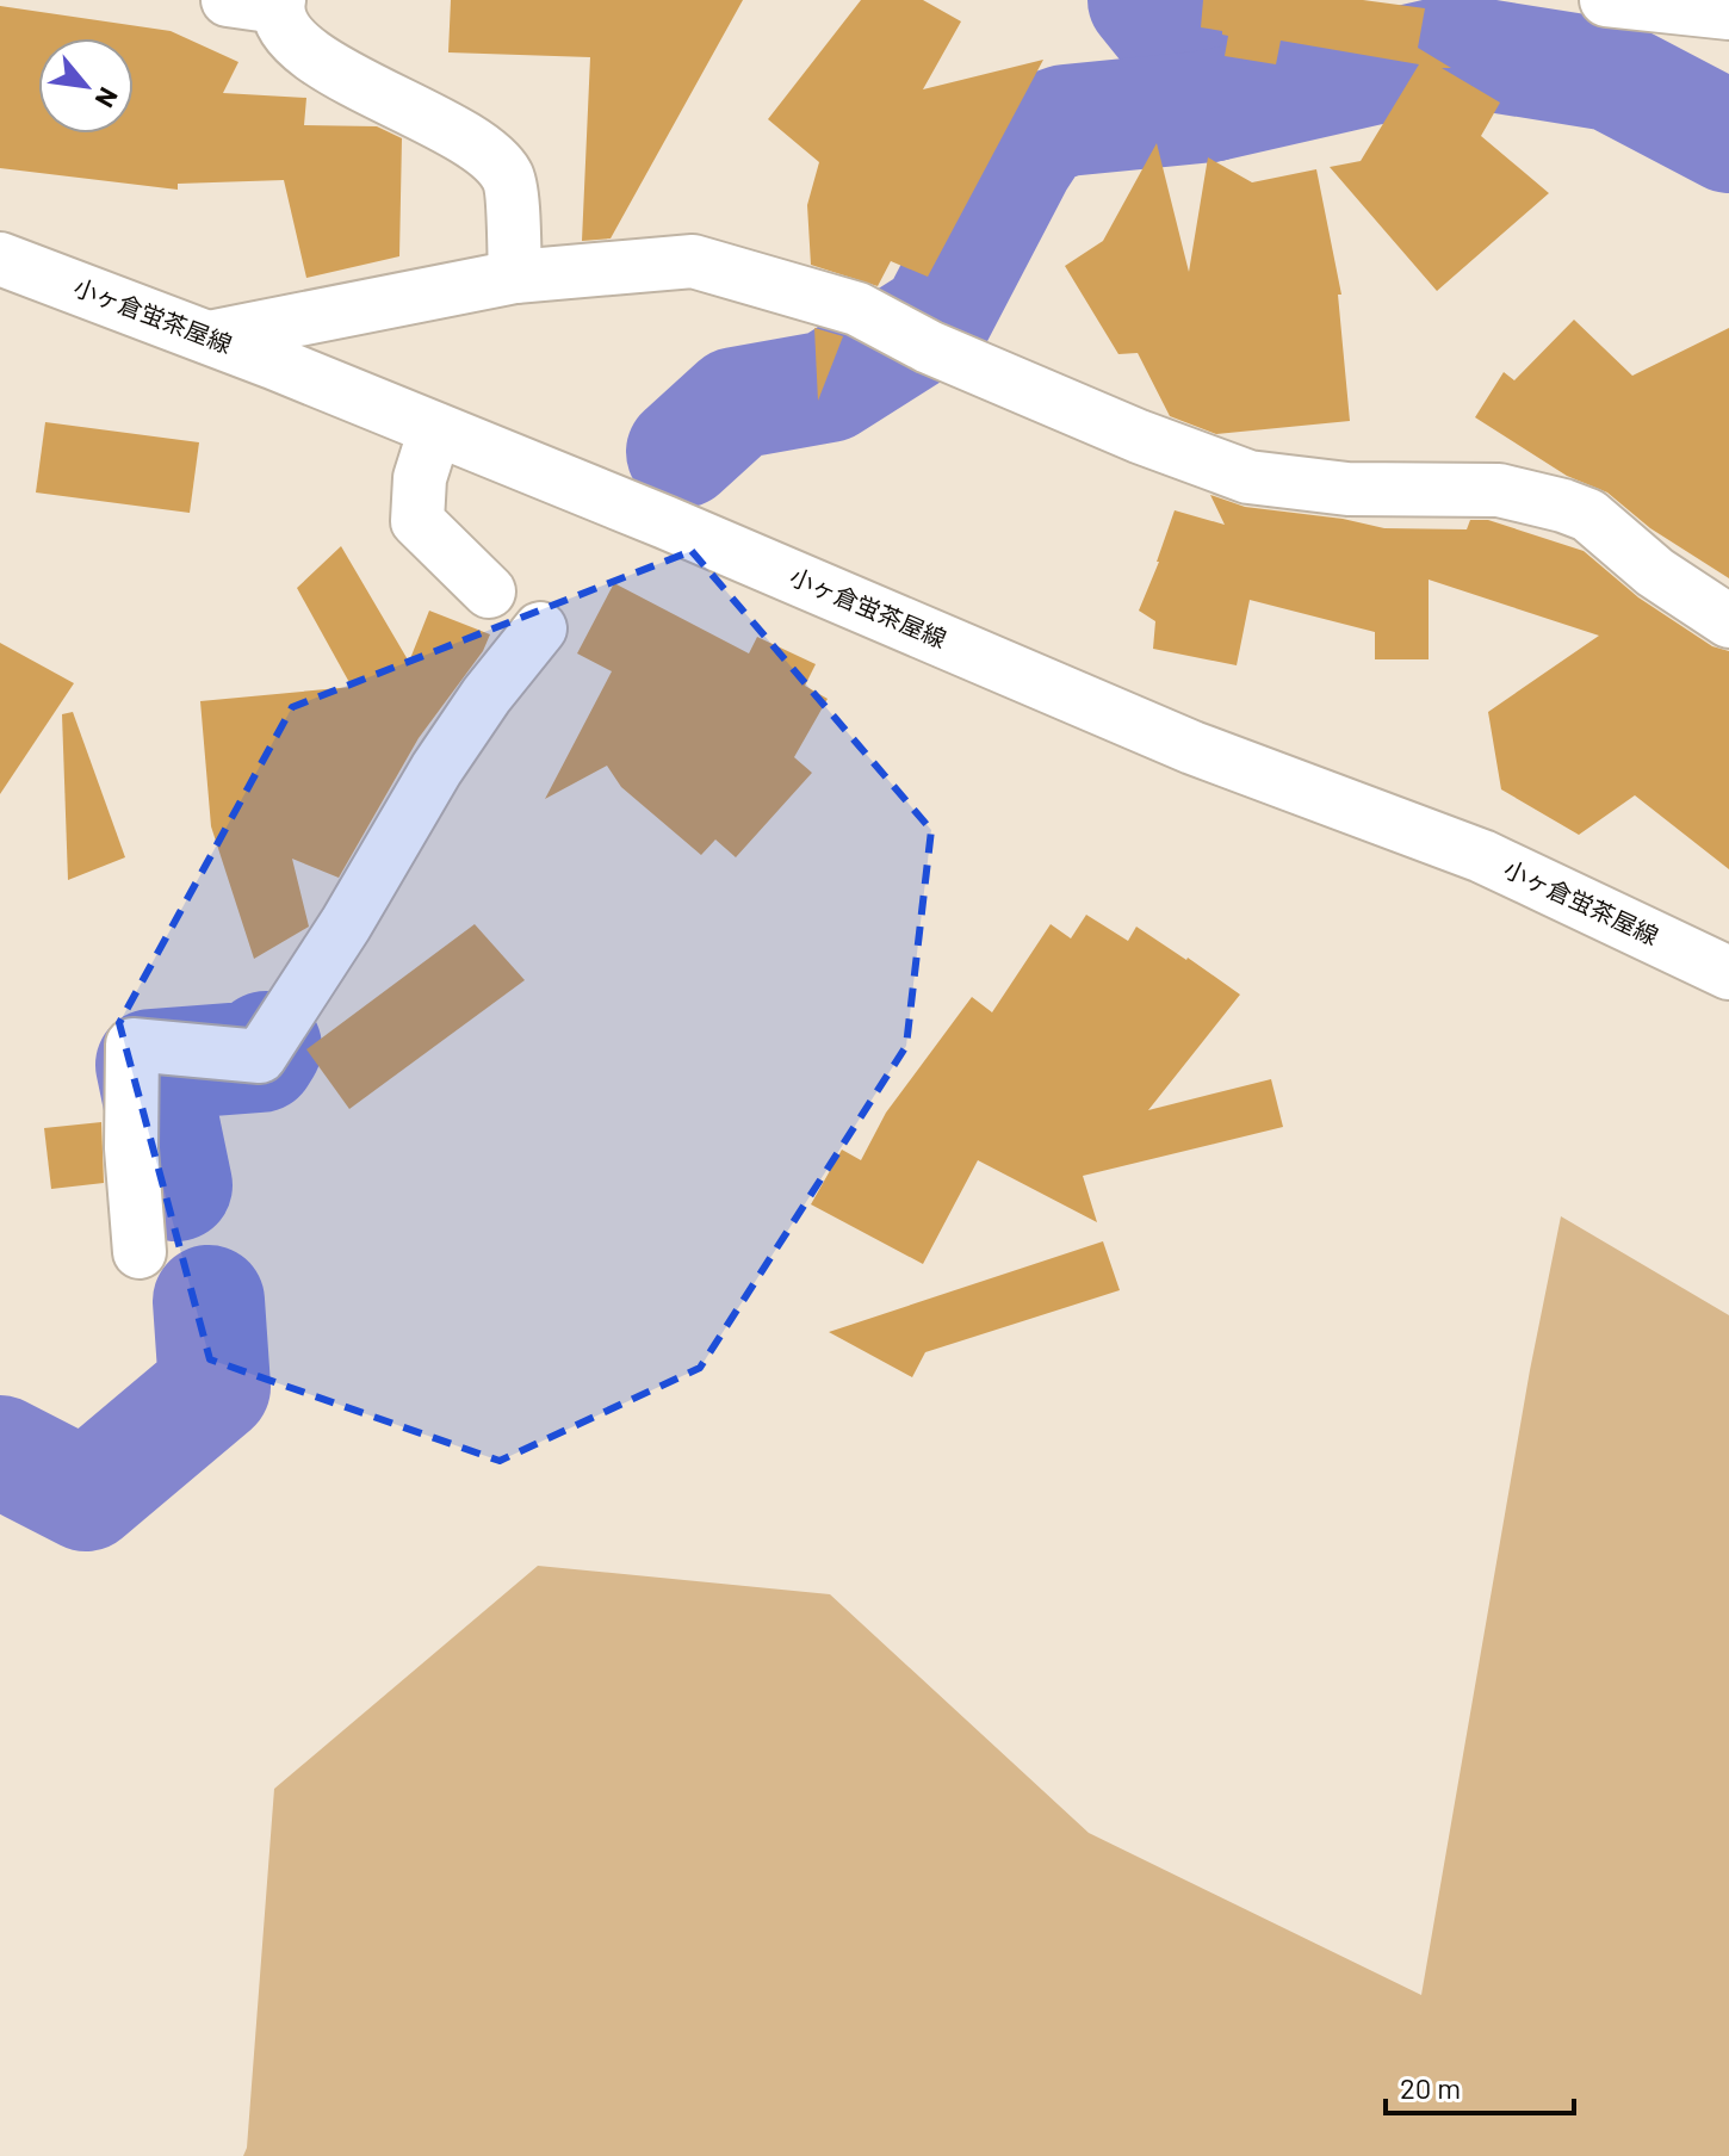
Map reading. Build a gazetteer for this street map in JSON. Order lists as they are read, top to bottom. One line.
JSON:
{"streets":{"street":["小ヶ倉蛍茶屋線"]},"scale_bar":"20 m","north":"bottom right"}
